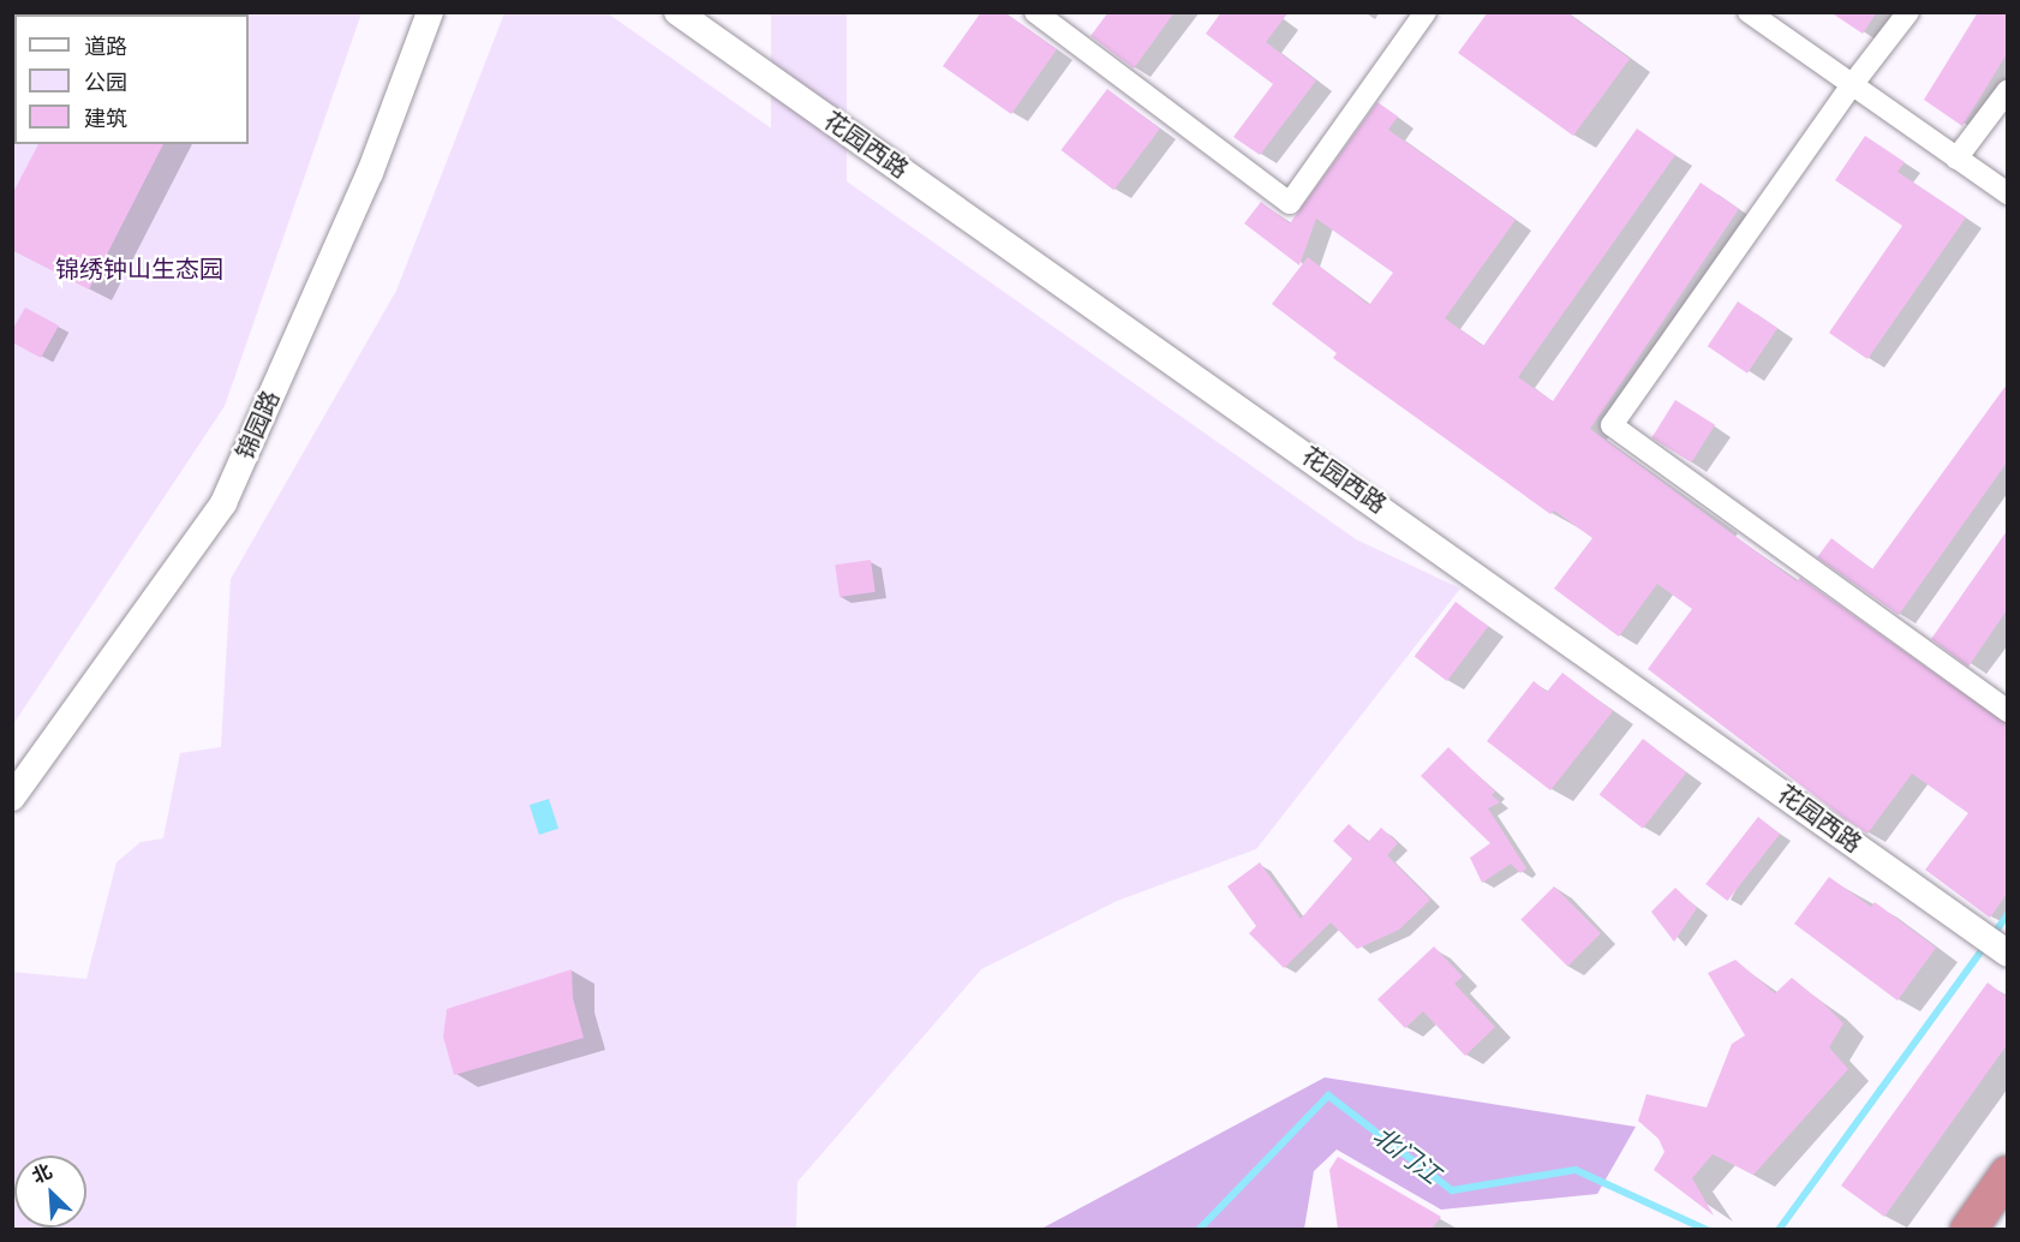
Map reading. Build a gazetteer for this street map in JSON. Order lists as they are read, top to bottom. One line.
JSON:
{"streets":{"street":["花园西路","锦园路"]},"water":["北门江"],"parks":["锦绣钟山生态园"],"legend":["道路","公园","建筑"],"north":"top left"}
